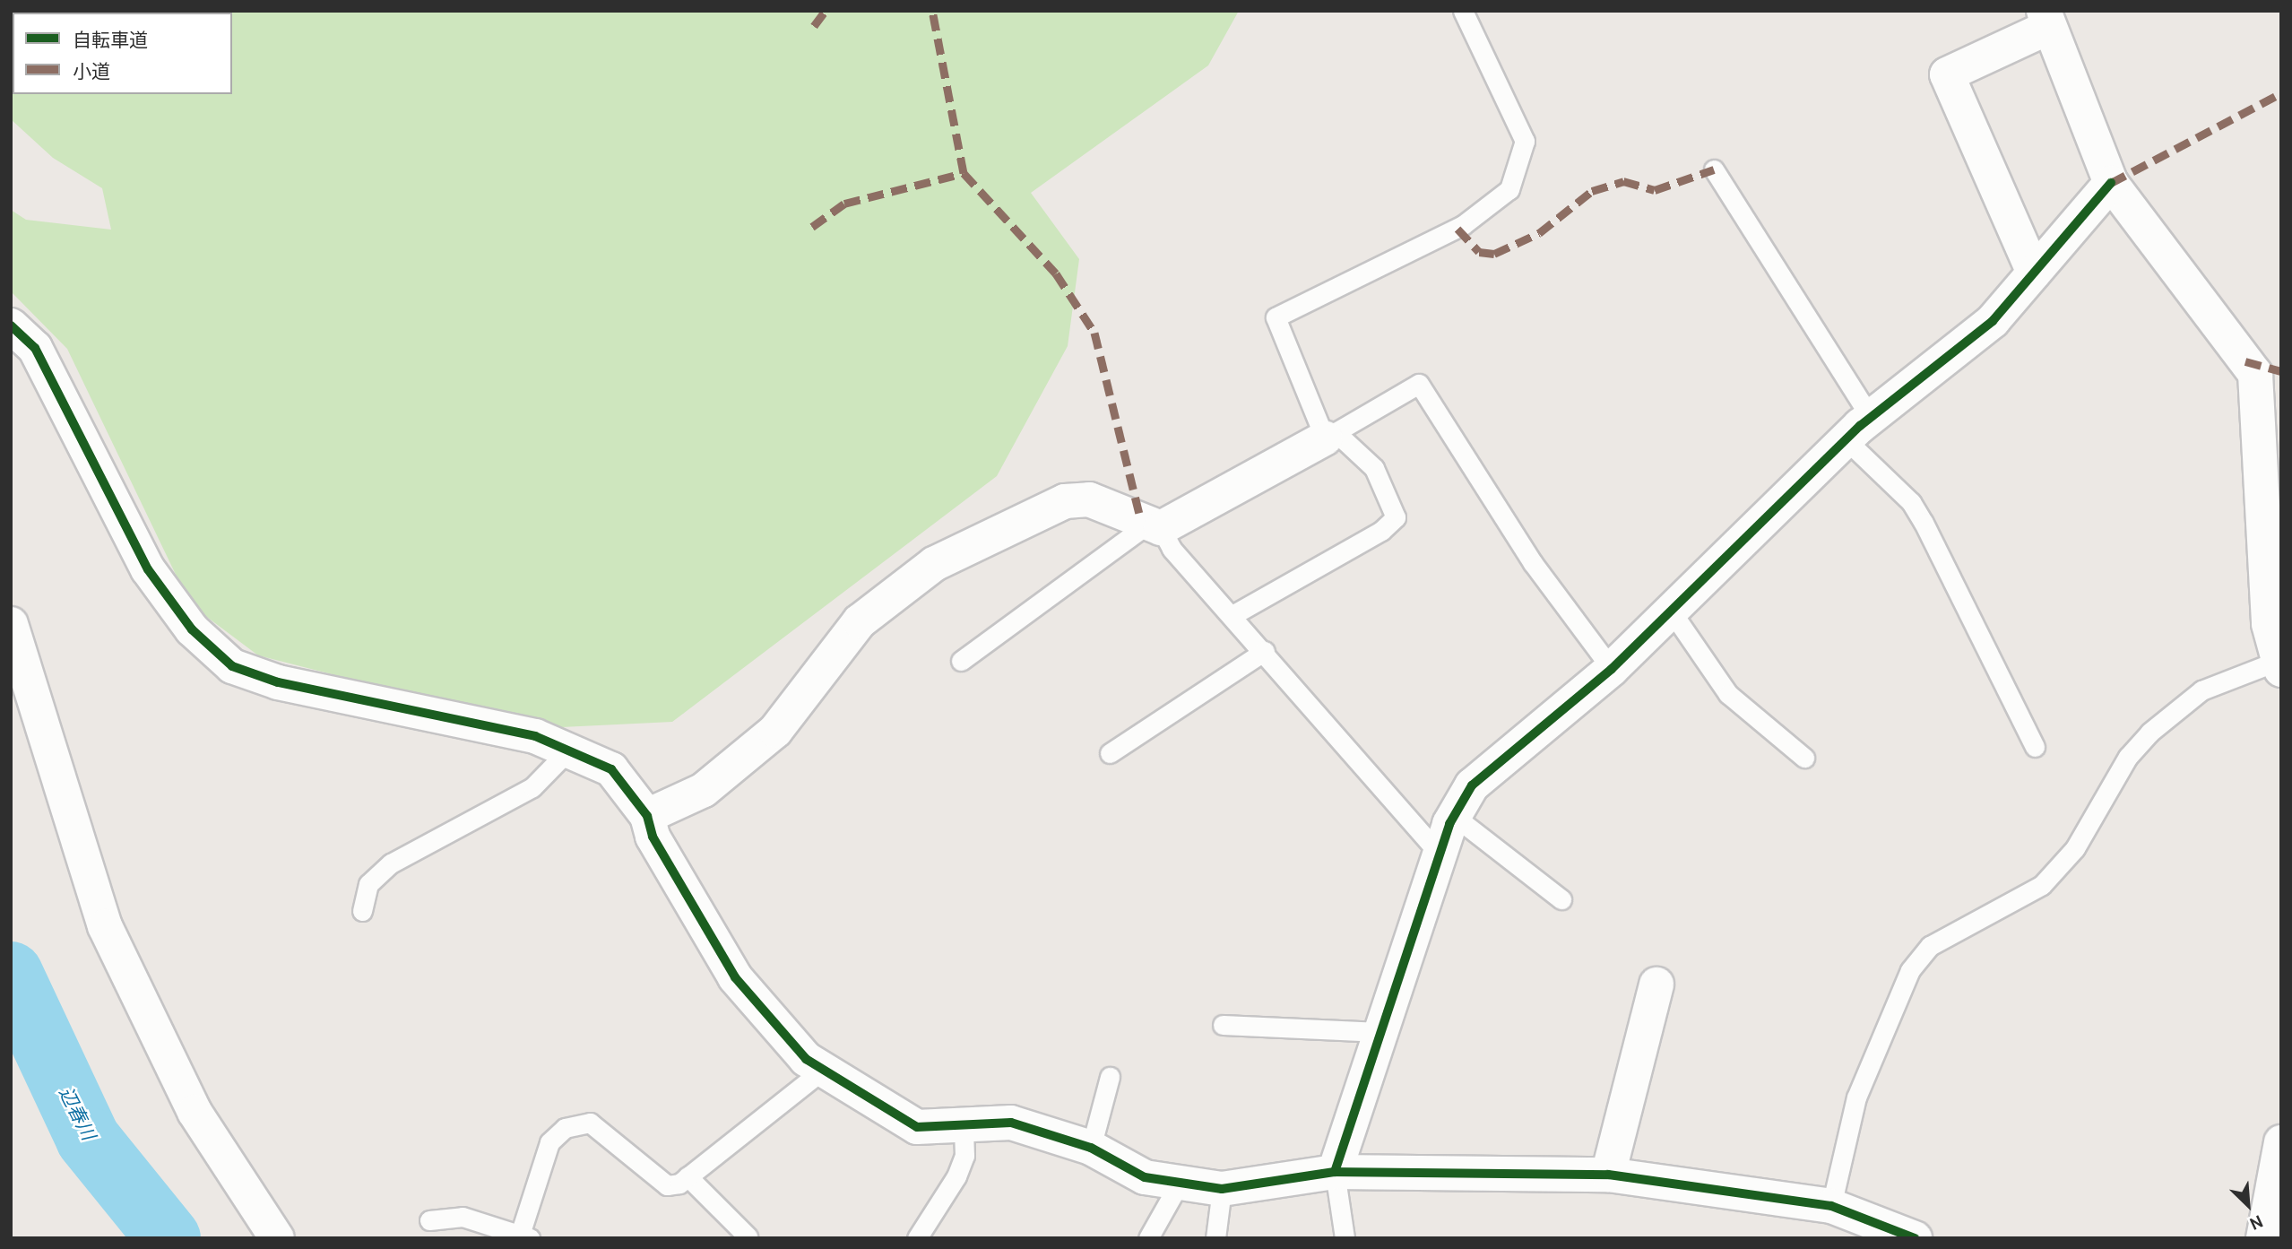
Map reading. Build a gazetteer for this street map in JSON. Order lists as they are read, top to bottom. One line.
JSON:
{"water":["辺春川"],"legend":["自転車道","小道"],"north":"bottom right"}
